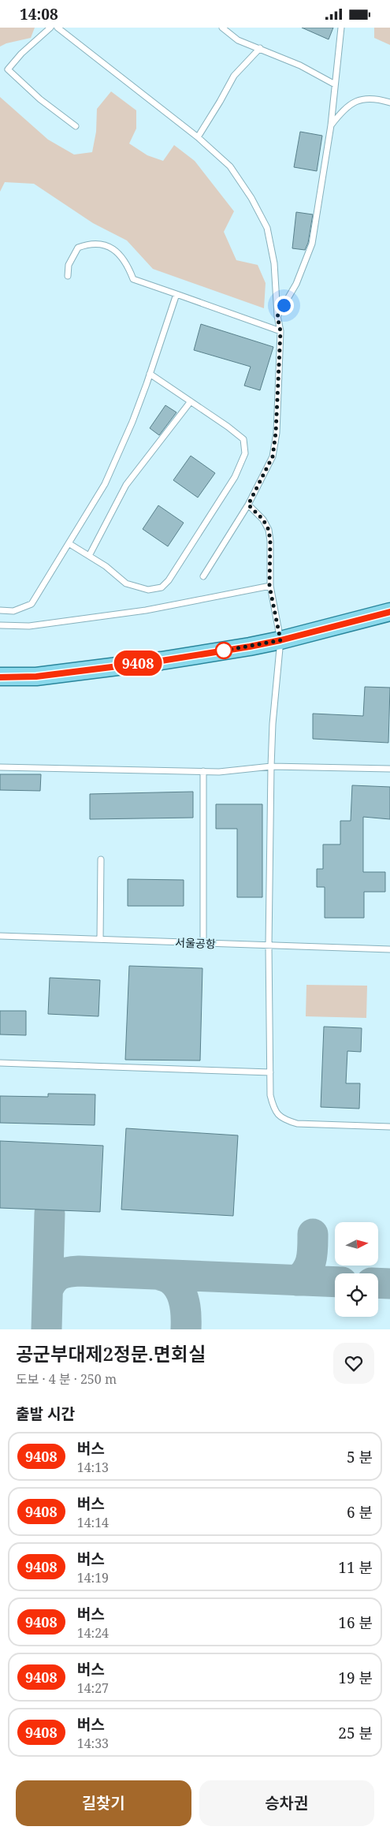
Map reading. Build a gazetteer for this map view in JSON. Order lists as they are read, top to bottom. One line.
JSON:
{"streets":{"lane":["서울공항"]},"lines":["bus line 9408"],"north":"right","page":{"status":"14:08","on_map":"9408","heading":[["공군부대제2정문.면회실","도보 · 4 분 · 250 m"],"출발 시간"],"list":[{"mark":"9408","name":"버스","note":"14:13","value":"5 분"},{"mark":"9408","name":"버스","note":"14:14","value":"6 분"},{"mark":"9408","name":"버스","note":"14:19","value":"11 분"},{"mark":"9408","name":"버스","note":"14:24","value":"16 분"},{"mark":"9408","name":"버스","note":"14:27","value":"19 분"},{"mark":"9408","name":"버스","note":"14:33","value":"25 분"}],"buttons":["길찾기","승차권"]}}
